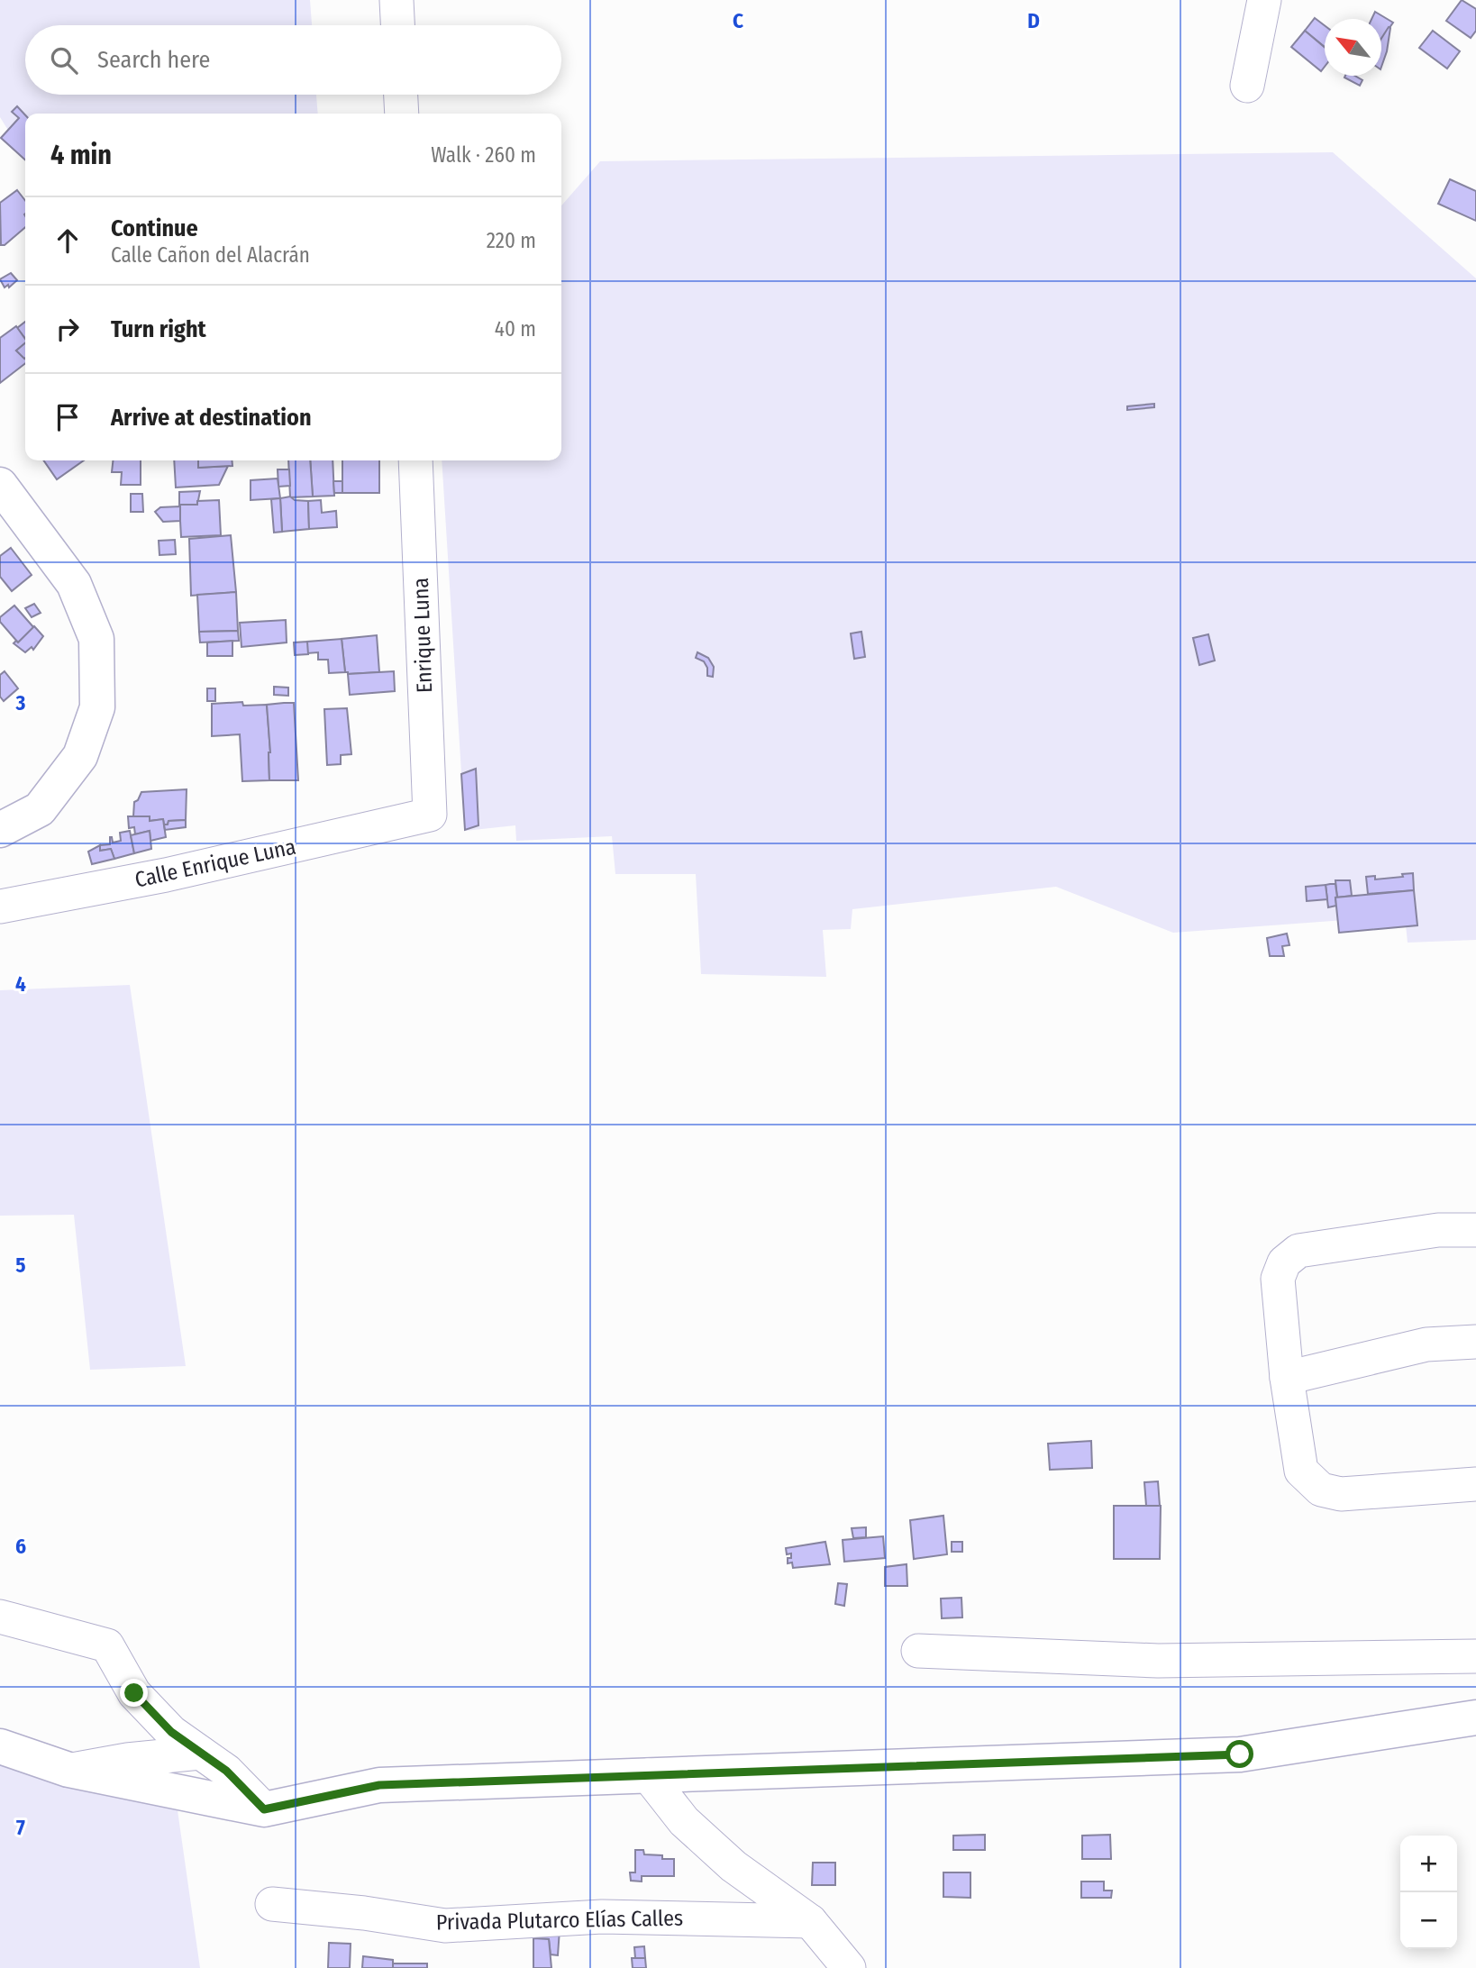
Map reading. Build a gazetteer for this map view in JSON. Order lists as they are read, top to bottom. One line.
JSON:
{"streets":{"street":["Enrique Luna","Calle Enrique Luna","Privada Plutarco Elías Calles"]},"crossings":[["Enrique Luna","Calle Enrique Luna"]],"north":"top left","page":{"search":"Search here","heading":["4 min","Walk · 260 m"],"list":[["Continue","Calle Cañon del Alacrán","220 m"],["Turn right","40 m"],"Arrive at destination"],"map_buttons":["+","−"]},"grid":{"columns":["C","D"],"rows":["3","4","5","6","7"]}}
